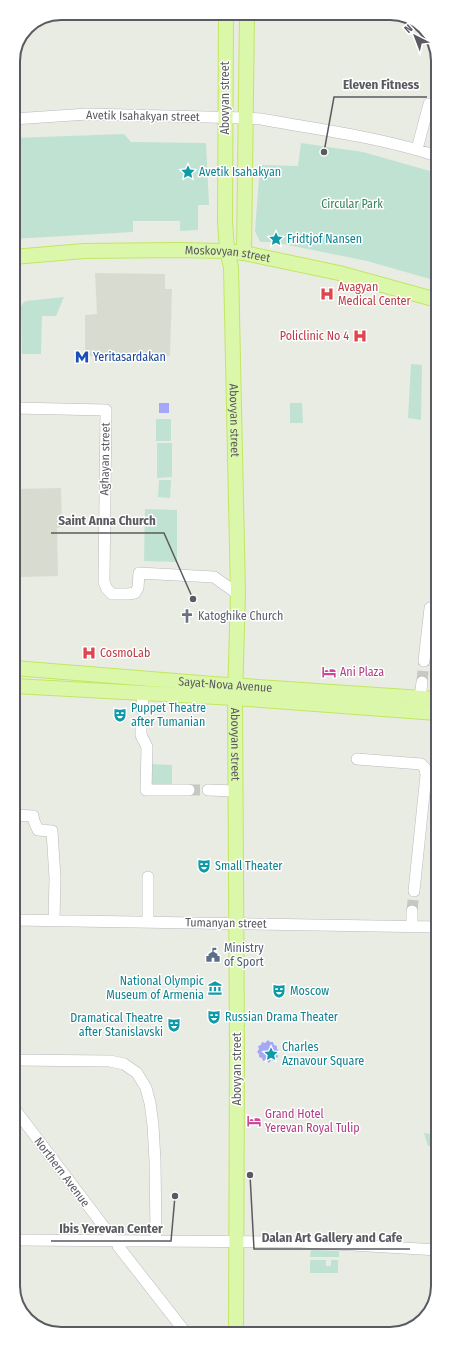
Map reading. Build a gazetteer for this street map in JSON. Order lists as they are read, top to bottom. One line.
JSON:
{"streets":{"main road":["Abovyan street","Moskovyan street","Sayat-Nova Avenue"],"street":["Avetik Isahakyan street","Aghayan street","Tumanyan street","Northern Avenue"]},"crossings":[["Abovyan street","Avetik Isahakyan street"],["Abovyan street","Moskovyan street"],["Abovyan street","Aghayan street"],["Abovyan street","Sayat-Nova Avenue"],["Abovyan street","Tumanyan street"]],"parks":["Circular Park"],"places":{"other":["Eleven Fitness","Saint Anna Church","Dalan Art Gallery and Cafe","Ibis Yerevan Center"],"place":["Avetik Isahakyan","Fridtjof Nansen","Charles Aznavour Square"],"hospital":["Avagyan Medical Center","Policlinic No 4","CosmoLab"],"metro station":["Yeritasardakan"],"church":["Katoghike Church"],"hotel":["Ani Plaza","Grand Hotel Yerevan Royal Tulip"],"theatre":["Puppet Theatre after Tumanian","Small Theater","Moscow","Russian Drama Theater","Dramatical Theatre after Stanislavski"],"public building":["Ministry of Sport"],"museum":["National Olympic Museum of Armenia"]},"north":"top left"}
